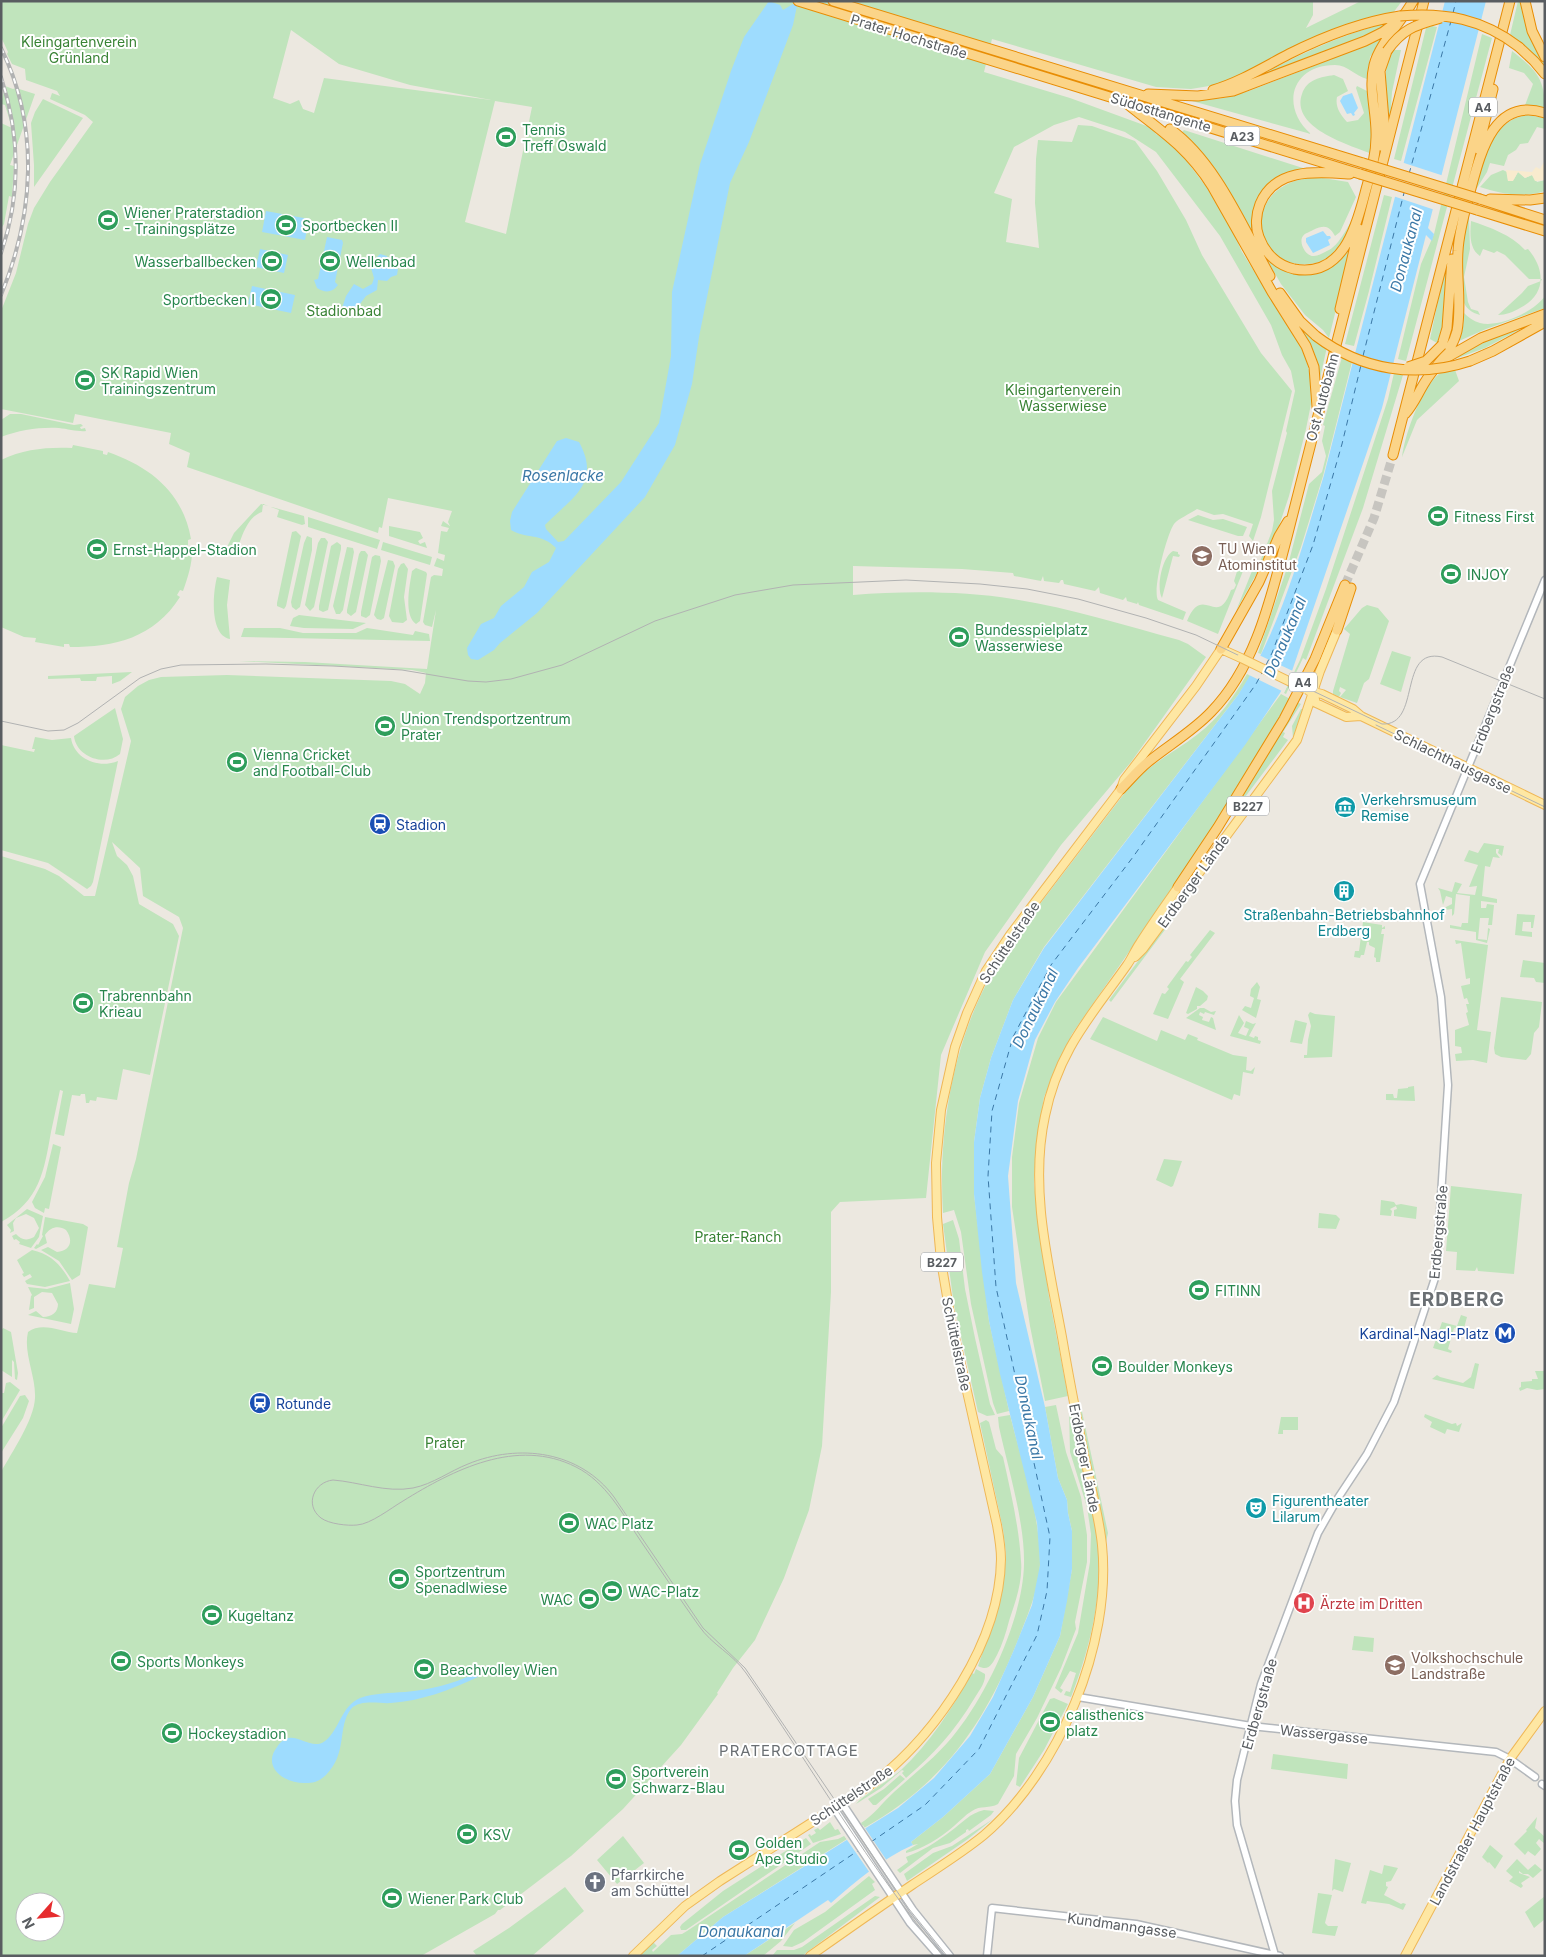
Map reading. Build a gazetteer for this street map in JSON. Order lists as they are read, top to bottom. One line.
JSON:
{"streets":{"highway":["Prater Hochstraße","A4","Südosttangente","A23","Ost Autobahn"],"main road":["Schlachthausgasse","B227","Erdberger Lände","Schüttelstraße","Landstraßer Hauptstraße"],"street":["Erdbergstraße","Wassergasse","Kundmanngasse"]},"crossings":[["Prater Hochstraße","Südosttangente"],["A4","Erdberger Lände"],["Südosttangente","A23"],["Ost Autobahn","Schüttelstraße"],["Erdbergstraße","Schlachthausgasse"],["Erdbergstraße","Wassergasse"],["Erdbergstraße","Kundmanngasse"],["Schlachthausgasse","Erdberger Lände"],["Schlachthausgasse","Schüttelstraße"],["B227","Erdberger Lände"],["Erdberger Lände","Wassergasse"],["Wassergasse","Landstraßer Hauptstraße"]],"districts":["ERDBERG","PRATERCOTTAGE"],"water":["Donaukanal","Rosenlacke"],"parks":["Kleingartenverein Grünland","Stadionbad","Kleingartenverein Wasserwiese","Prater-Ranch","Prater"],"places":{"sports":["Tennis Treff Oswald","Wiener Praterstadion - Trainingsplätze","Sportbecken II","Wasserballbecken","Wellenbad","Sportbecken I","SK Rapid Wien Trainingszentrum","Fitness First","Ernst-Happel-Stadion","INJOY","Bundesspielplatz Wasserwiese","Union Trendsportzentrum Prater","Vienna Cricket and Football-Club","Trabrennbahn Krieau","FITINN","Boulder Monkeys","WAC Platz","Sportzentrum Spenadlwiese","WAC-Platz","WAC","Kugeltanz","Sports Monkeys","Beachvolley Wien","calisthenics platz","Hockeystadion","Sportverein Schwarz-Blau","KSV","Golden Ape Studio","Wiener Park Club"],"school or university":["TU Wien Atominstitut","Volkshochschule Landstraße"],"museum":["Verkehrsmuseum Remise"],"station":["Stadion","Rotunde"],"building":["Straßenbahn-Betriebsbahnhof Erdberg"],"metro station":["Kardinal-Nagl-Platz"],"theatre":["Figurentheater Lilarum"],"hospital":["Ärzte im Dritten"],"church":["Pfarrkirche am Schüttel"]},"north":"bottom left"}
